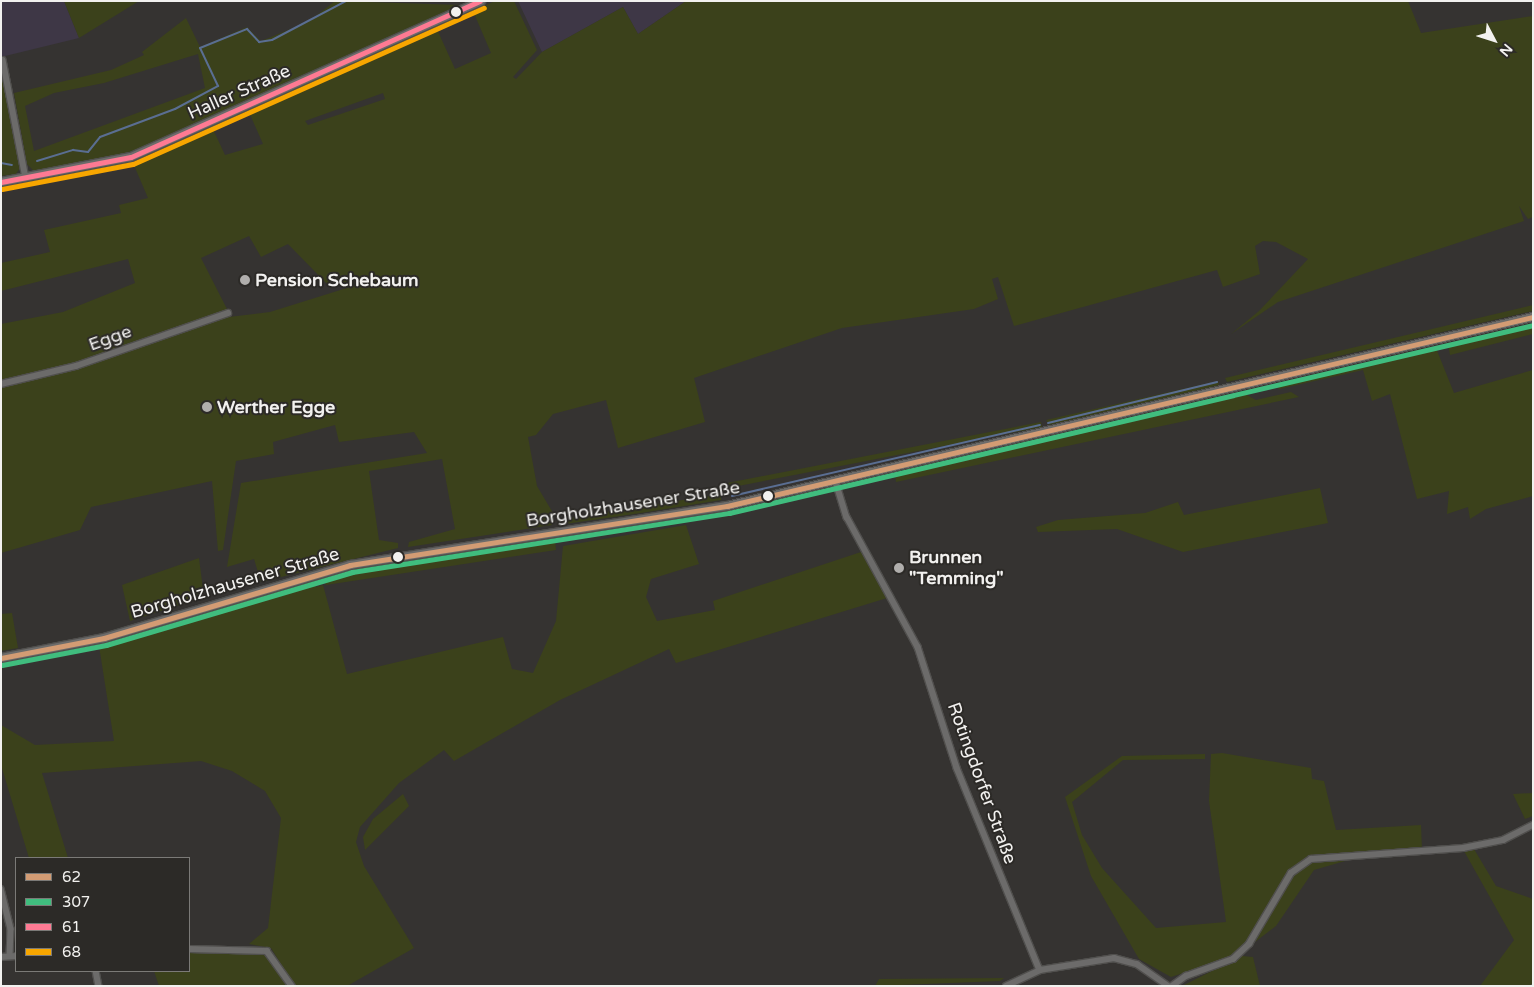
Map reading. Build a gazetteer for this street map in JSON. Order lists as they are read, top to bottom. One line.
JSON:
{"streets":{"main road":["Haller Straße","Borgholzhausener Straße"],"street":["Egge","Rotingdorfer Straße"]},"crossings":[["Borgholzhausener Straße","Rotingdorfer Straße"]],"places":["Pension Schebaum","Werther Egge","Brunnen \"Temming\""],"lines":["transit line 61","transit line 68","transit line 62","transit line 307"],"legend":["62","307","61","68"],"north":"bottom right"}
